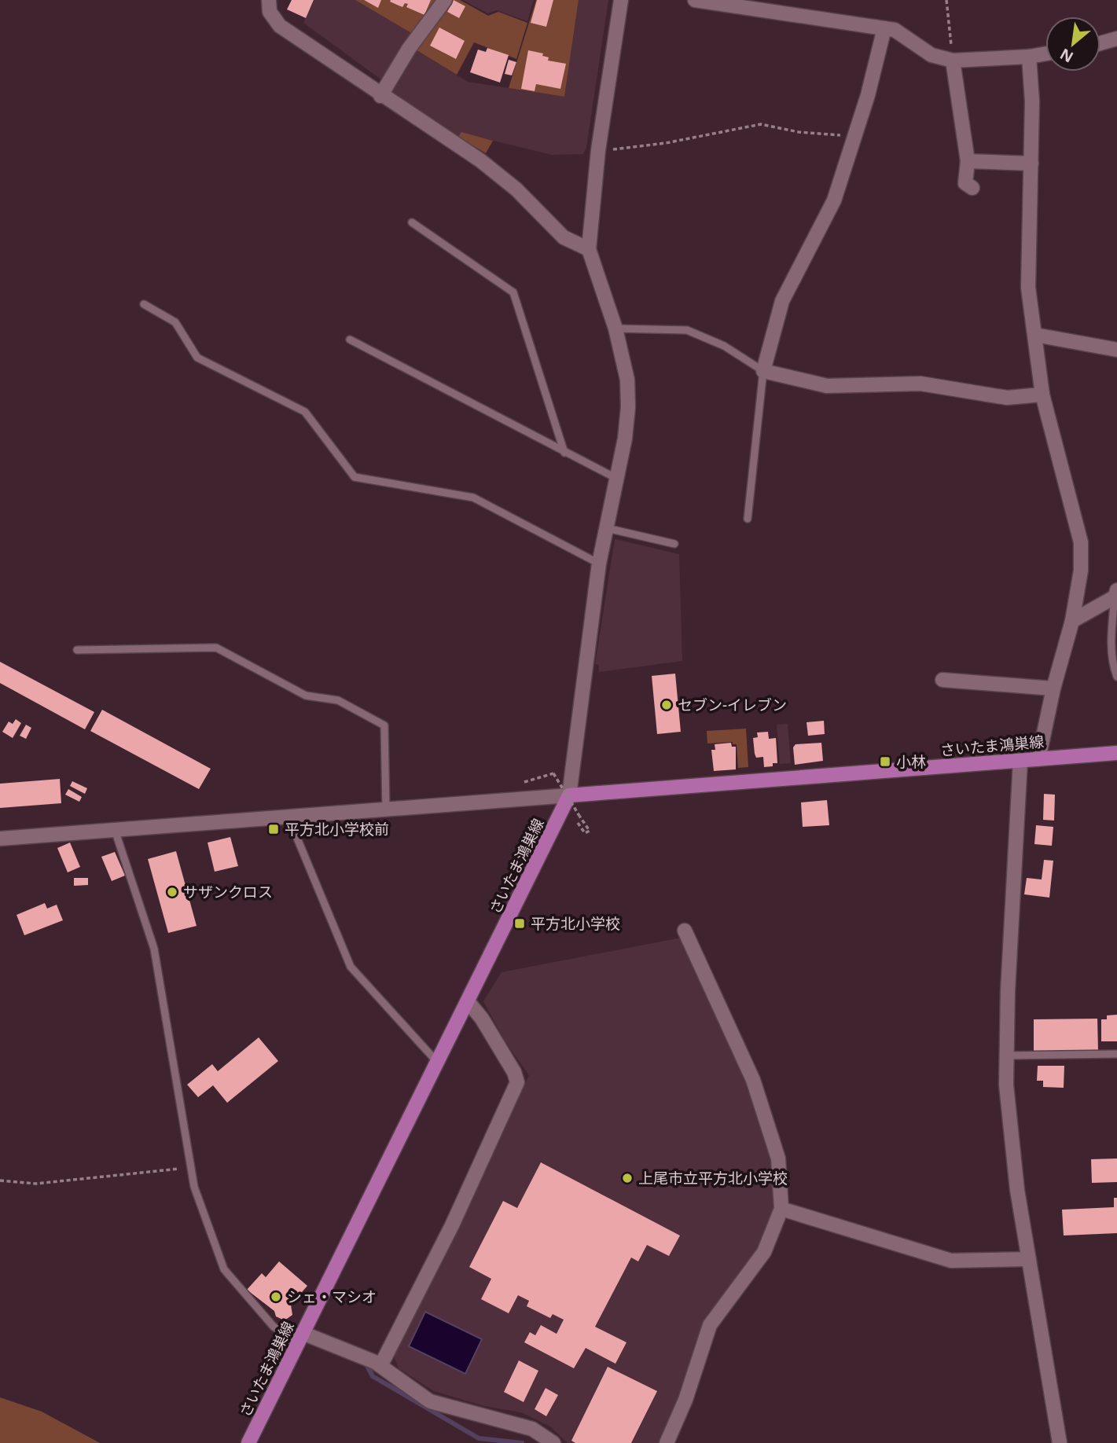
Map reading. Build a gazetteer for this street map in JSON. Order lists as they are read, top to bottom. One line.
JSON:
{"streets":{"main road":["さいたま鴻巣線"]},"places":{"other":["セブン-イレブン","サザンクロス","上尾市立平方北小学校","シェ・マシオ"],"transit":["小林","平方北小学校前","平方北小学校"]},"north":"bottom left"}
